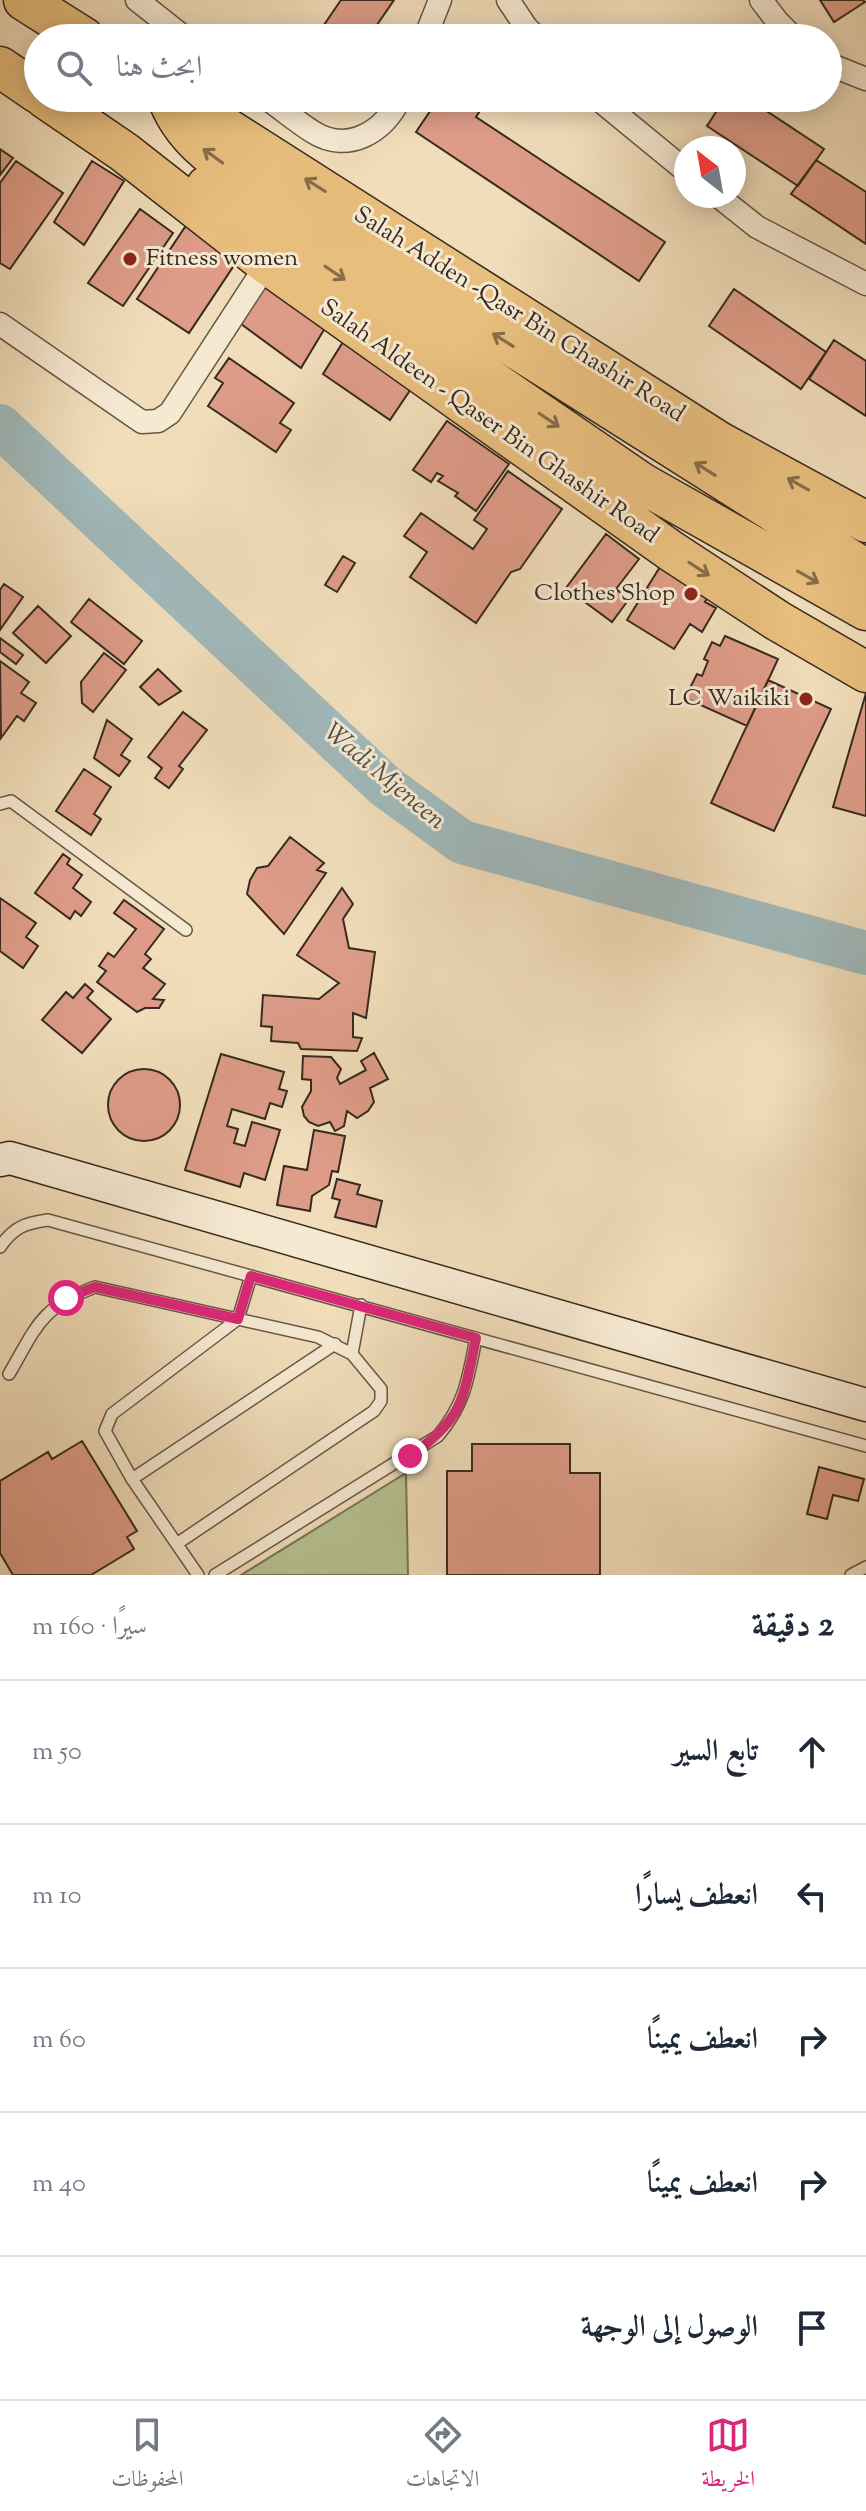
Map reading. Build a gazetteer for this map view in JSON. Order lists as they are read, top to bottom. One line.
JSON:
{"streets":{"highway":["Salah Adden -Qasr Bin Ghashir Road","Salah Aldeen - Qaser Bin Ghashir Road"]},"water":["Wadi Mjeneen"],"places":["Fitness women","Clothes Shop","LC Waikiki"],"north":"top left","page":{"search":"ابحث هنا","heading":["2 دقيقة","سيرًا · 160 m"],"list":[["تابع السير","50 m"],["انعطف يسارًا","10 m"],["انعطف يمينًا","60 m"],["انعطف يمينًا","40 m"],"الوصول إلى الوجهة"],"nav":["الخريطة","الاتجاهات","المحفوظات"]}}
